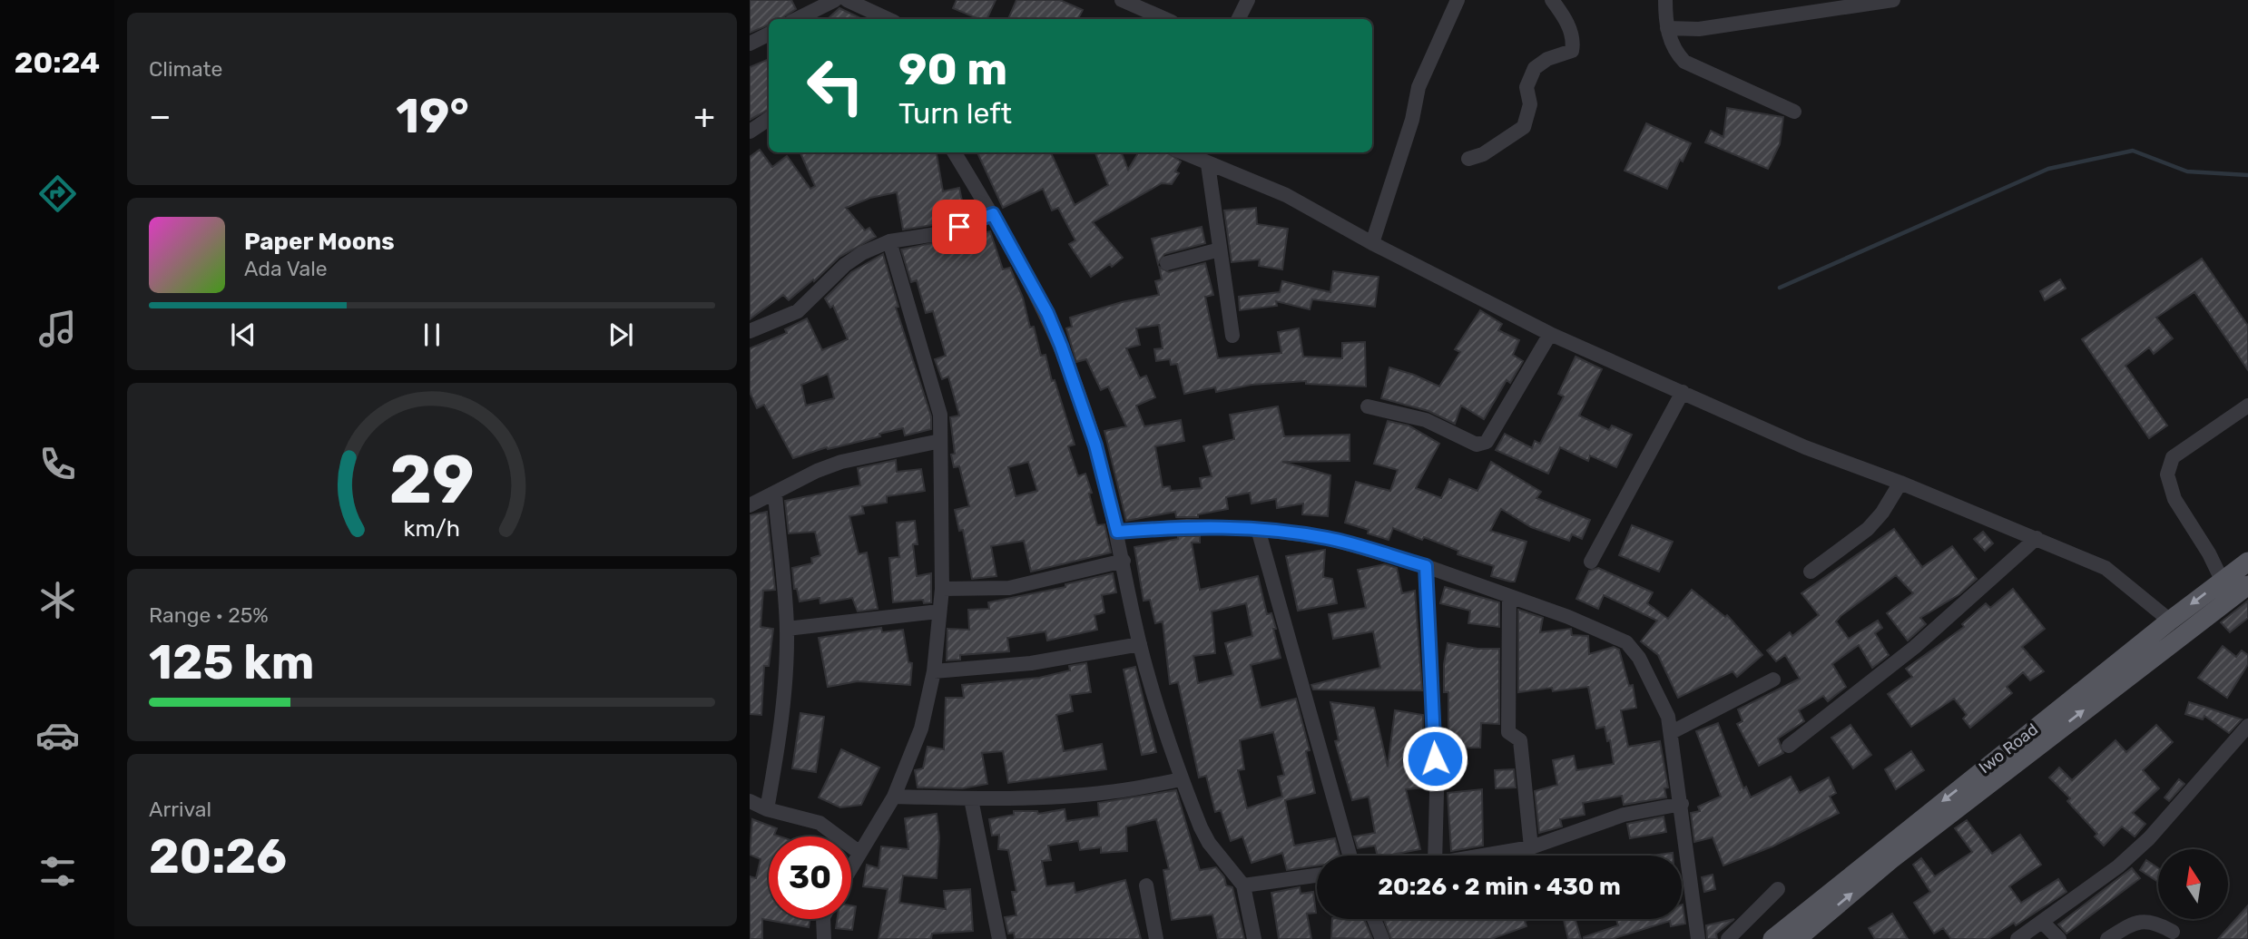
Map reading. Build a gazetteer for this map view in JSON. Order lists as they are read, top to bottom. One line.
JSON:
{"streets":{"main road":["Iwo Road"]},"north":"top","page":{"tabs":"20:24","tile":["Climate",["Range · 25%","125 km"],["Arrival","20:26"]],"turn":["90 m","Turn left"],"heat":["−","19°","+"],"song":["Paper Moons","Ada Vale"],"limit":"30","trip":"20:26 · 2 min · 430 m","gauge":["29","km/h"]}}
